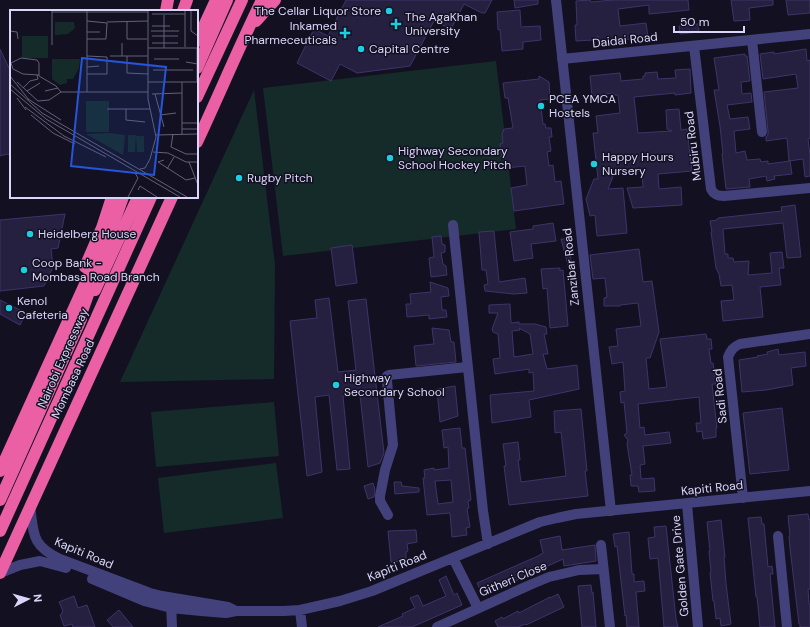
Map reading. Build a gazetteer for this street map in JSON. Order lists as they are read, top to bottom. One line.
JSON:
{"streets":{"highway":["Nairobi Expressway","Mombasa Road"],"street":["Daidai Road","Mubiru Road","Zanzibar Road","Sadi Road","Kapiti Road","Golden Gate Drive","Githeri Close"]},"crossings":[["Daidai Road","Mubiru Road"],["Daidai Road","Zanzibar Road"],["Zanzibar Road","Kapiti Road"],["Mombasa Road","Kapiti Road"],["Sadi Road","Kapiti Road"],["Kapiti Road","Golden Gate Drive"]],"places":{"other":["The Cellar Liquor Store","Capital Centre","PCEA YMCA Hostels","Highway Secondary School Hockey Pitch","Happy Hours Nursery","Rugby Pitch","Heidelberg House","Coop Bank - Mombasa Road Branch","Kenol Cafeteria","Highway Secondary School"],"health":["The AgaKhan University","Inkamed Pharmeceuticals"]},"scale_bar":"50 m","north":"right"}
